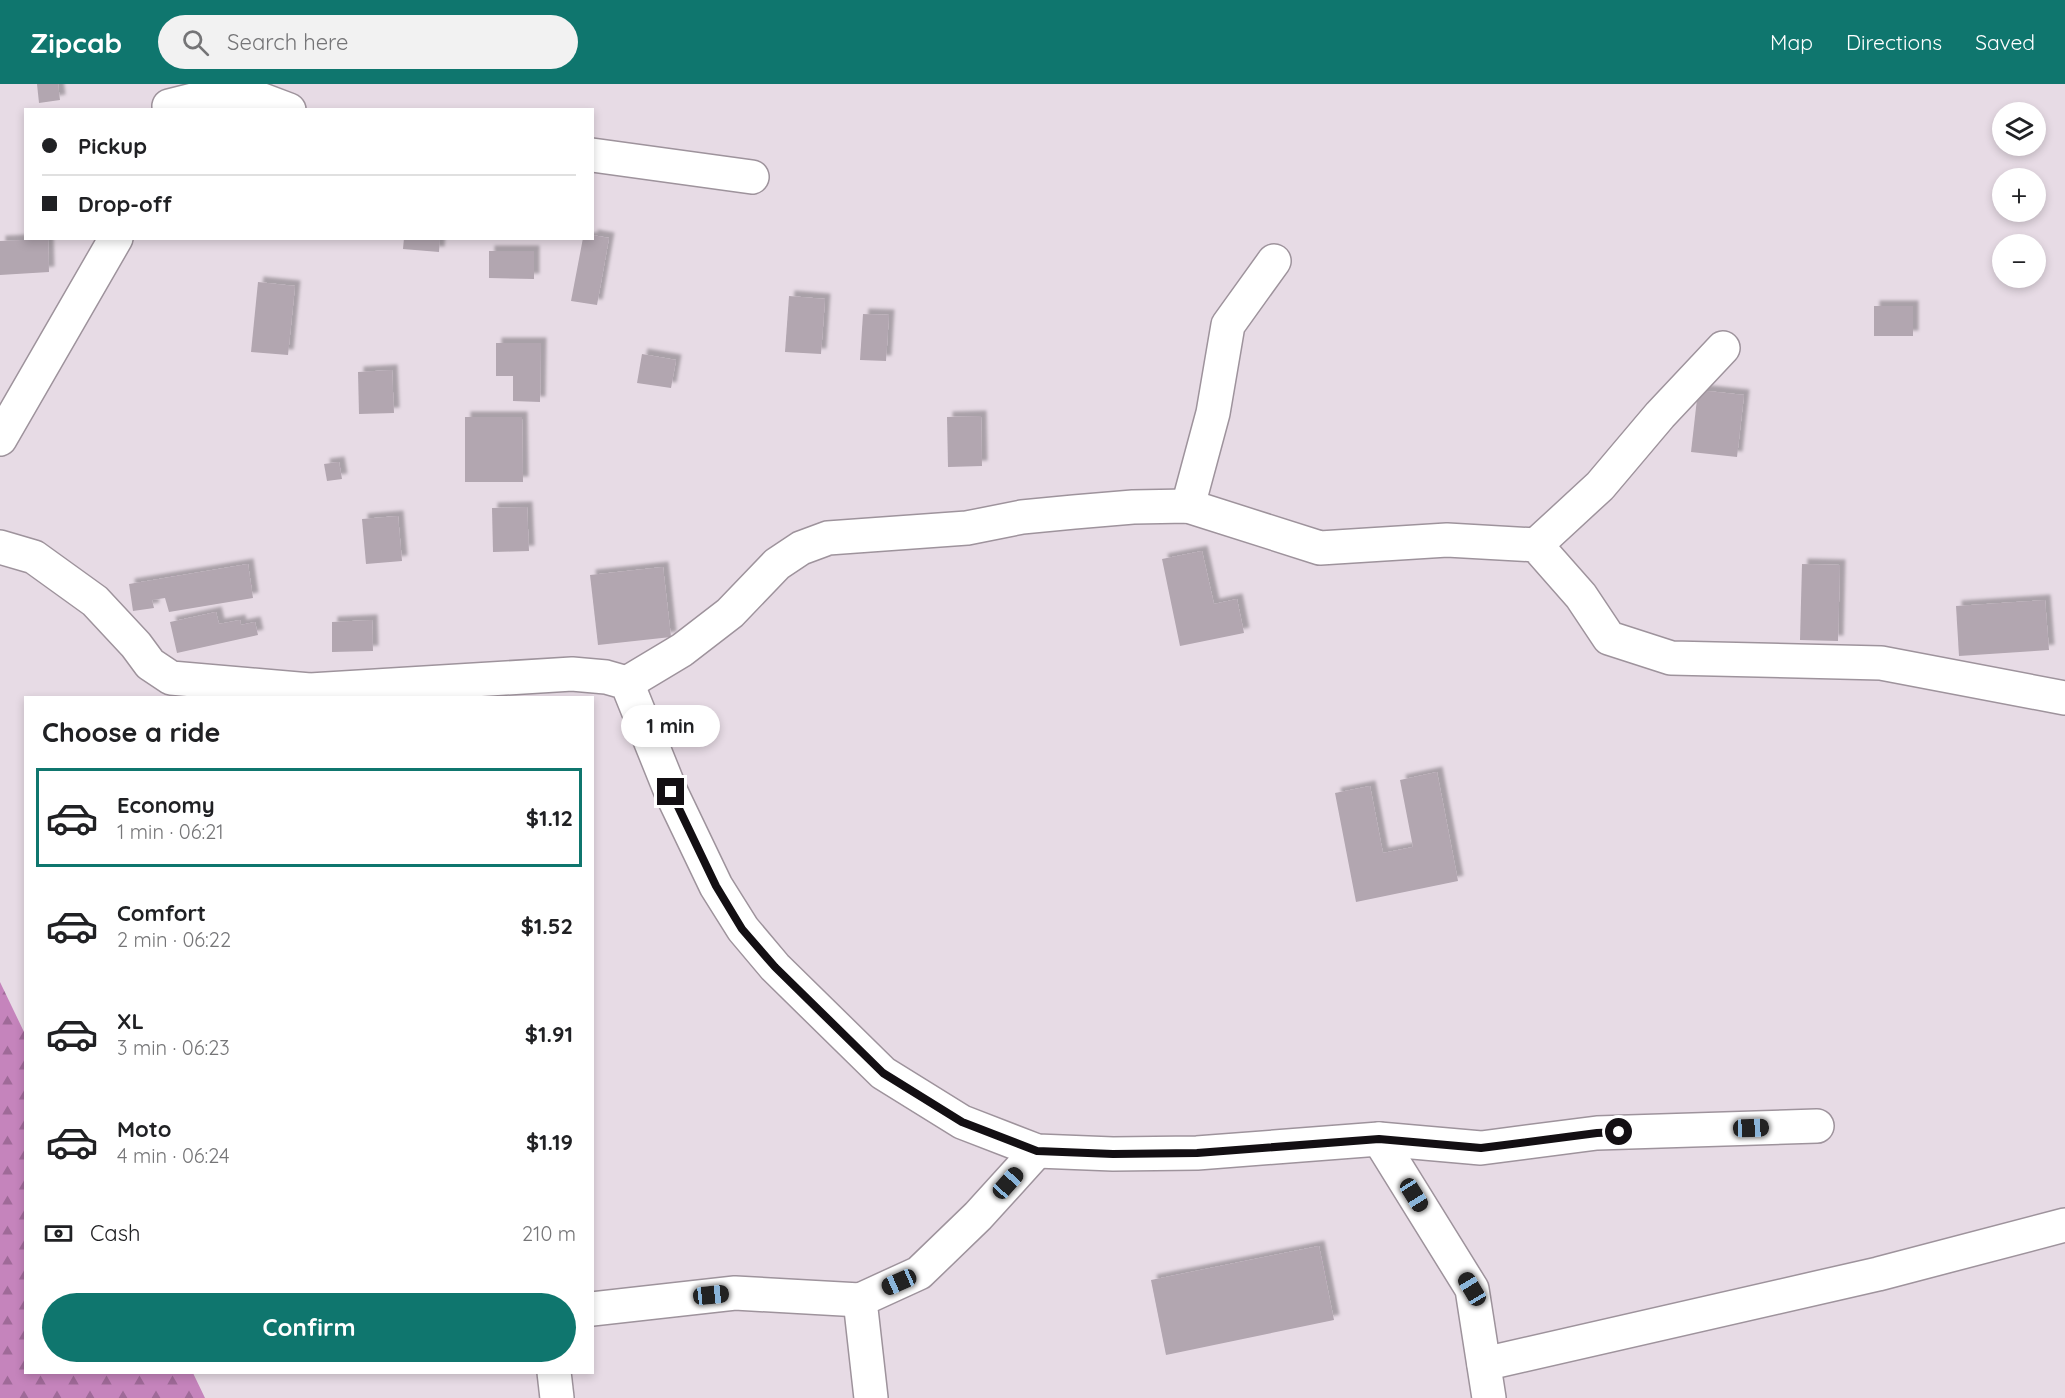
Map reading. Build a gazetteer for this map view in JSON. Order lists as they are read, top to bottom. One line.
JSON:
{"page":{"header":"Zipcab","search":"Search here","nav":["Map","Directions","Saved"],"map_buttons":["+","−"],"banner":["Pickup","Drop-off"],"heading":"Choose a ride","bubble":"1 min","list":[{"name":"Economy","note":"1 min · 06:21","value":"$1.12"},{"name":"Comfort","note":"2 min · 06:22","value":"$1.52"},{"name":"XL","note":"3 min · 06:23","value":"$1.91"},{"name":"Moto","note":"4 min · 06:24","value":"$1.19"}],"pay":["Cash","210 m"],"buttons":"Confirm"}}
